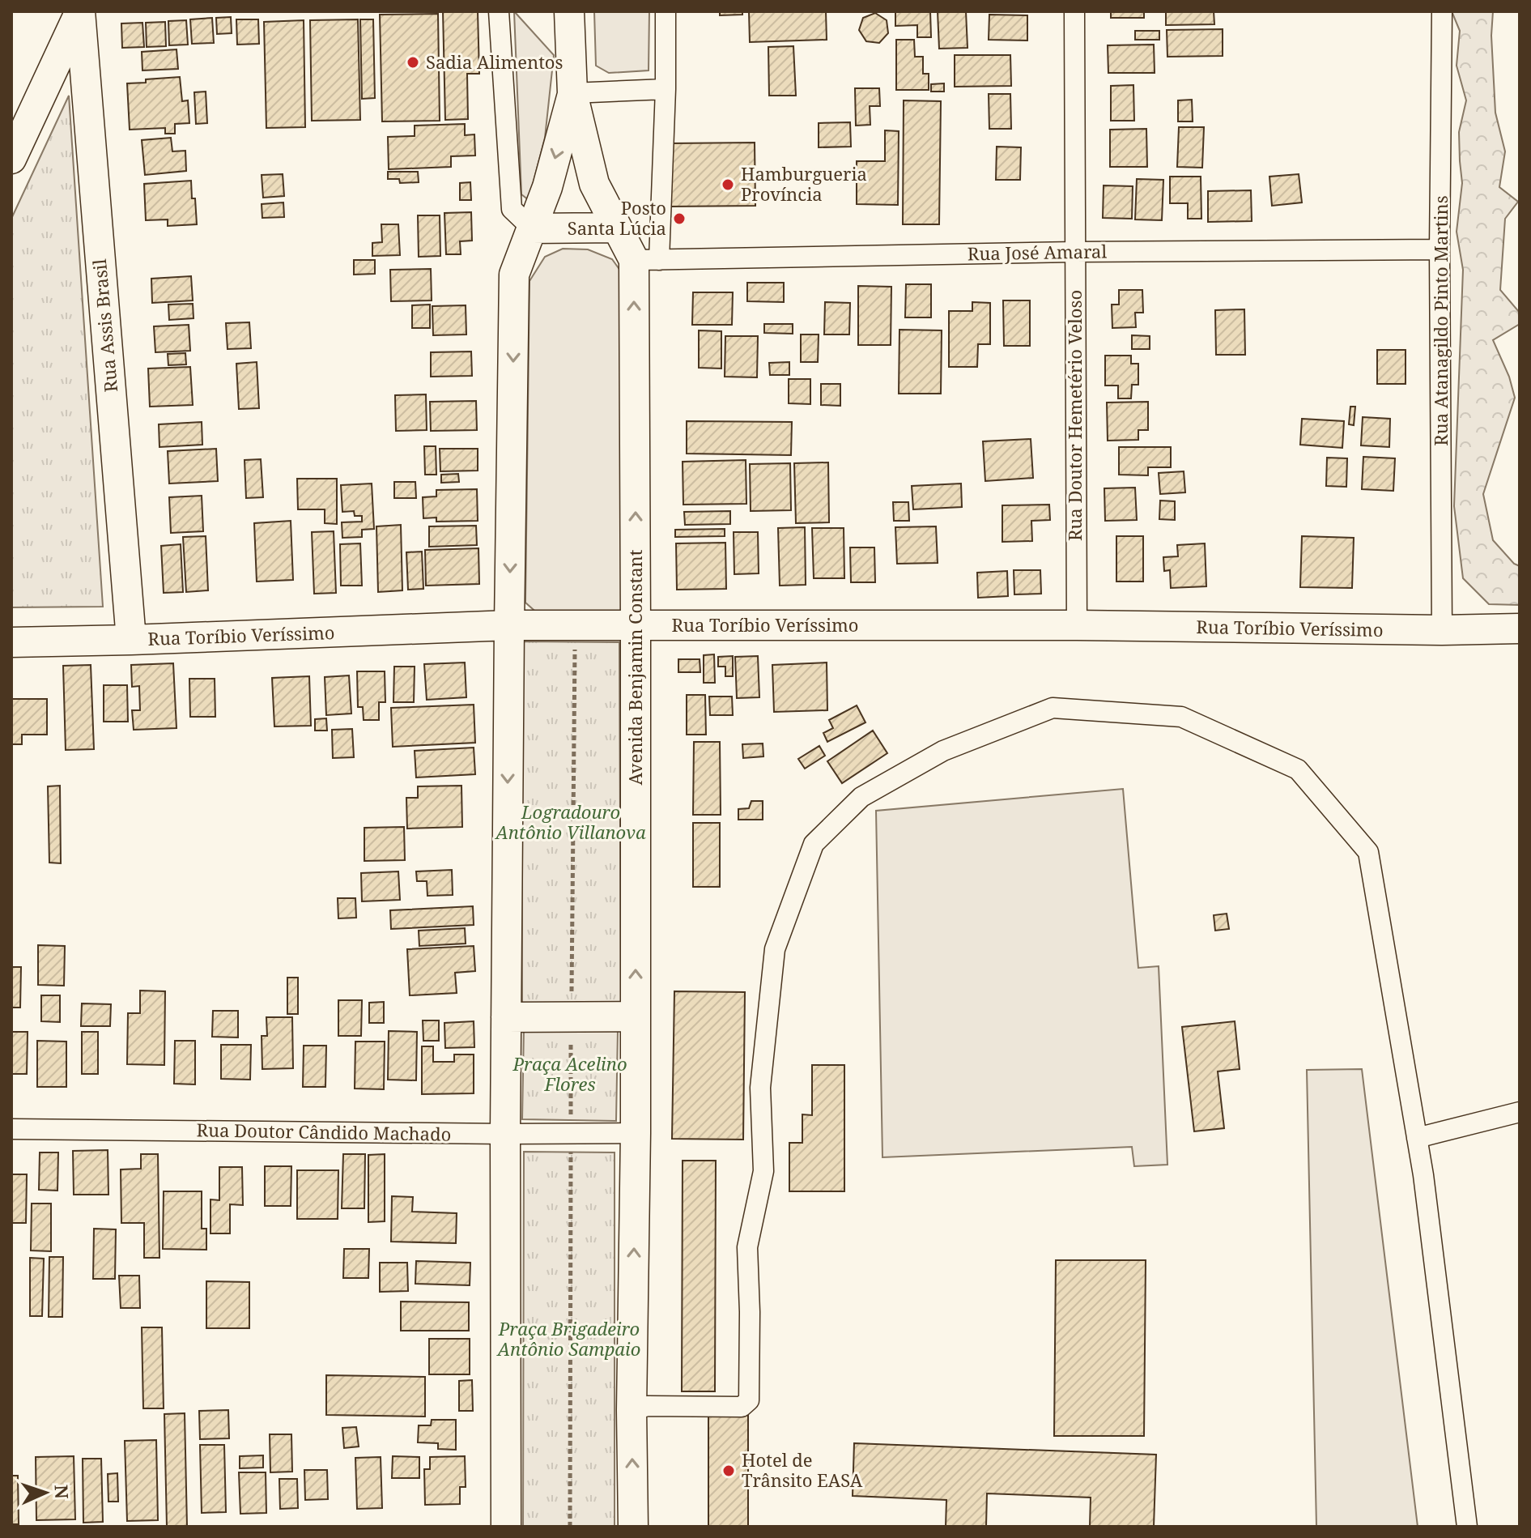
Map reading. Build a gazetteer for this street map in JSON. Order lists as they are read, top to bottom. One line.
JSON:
{"streets":{"main road":["Rua Assis Brasil","Rua Toríbio Veríssimo","Avenida Benjamin Constant"],"street":["Rua José Amaral","Rua Atanagildo Pinto Martins","Rua Doutor Hemetério Veloso","Rua Doutor Cândido Machado"]},"crossings":[["Rua José Amaral","Rua Atanagildo Pinto Martins"],["Rua José Amaral","Rua Doutor Hemetério Veloso"],["Rua José Amaral","Avenida Benjamin Constant"],["Rua Atanagildo Pinto Martins","Rua Toríbio Veríssimo"],["Rua Assis Brasil","Rua Toríbio Veríssimo"],["Rua Doutor Hemetério Veloso","Rua Toríbio Veríssimo"],["Rua Toríbio Veríssimo","Avenida Benjamin Constant"],["Avenida Benjamin Constant","Rua Doutor Cândido Machado"]],"parks":["Logradouro Antônio Villanova","Praça Acelino Flores","Praça Brigadeiro Antônio Sampaio"],"places":["Sadia Alimentos","Hamburgueria Província","Posto Santa Lúcia","Hotel de Trânsito EASA"],"north":"right"}
